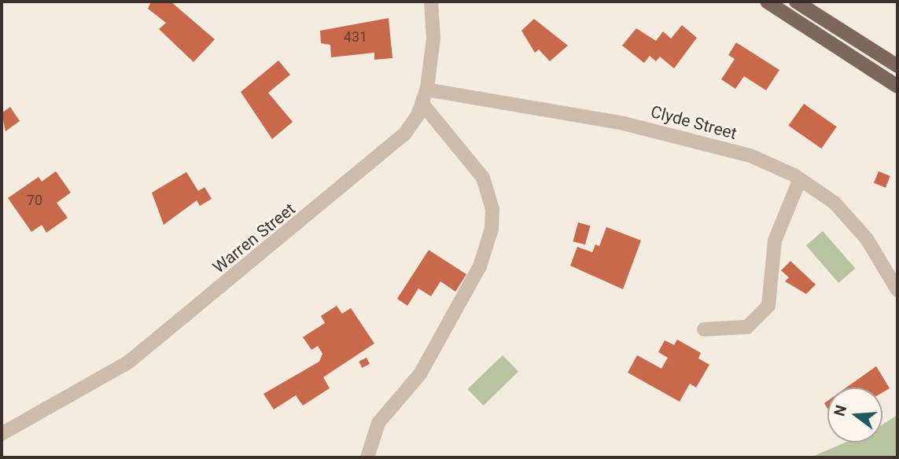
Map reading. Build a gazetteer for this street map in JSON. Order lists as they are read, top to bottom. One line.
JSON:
{"streets":{"street":["Clyde Street","Warren Street"]},"crossings":[["Clyde Street","Warren Street"]],"house_numbers":["431","70"],"north":"left"}
